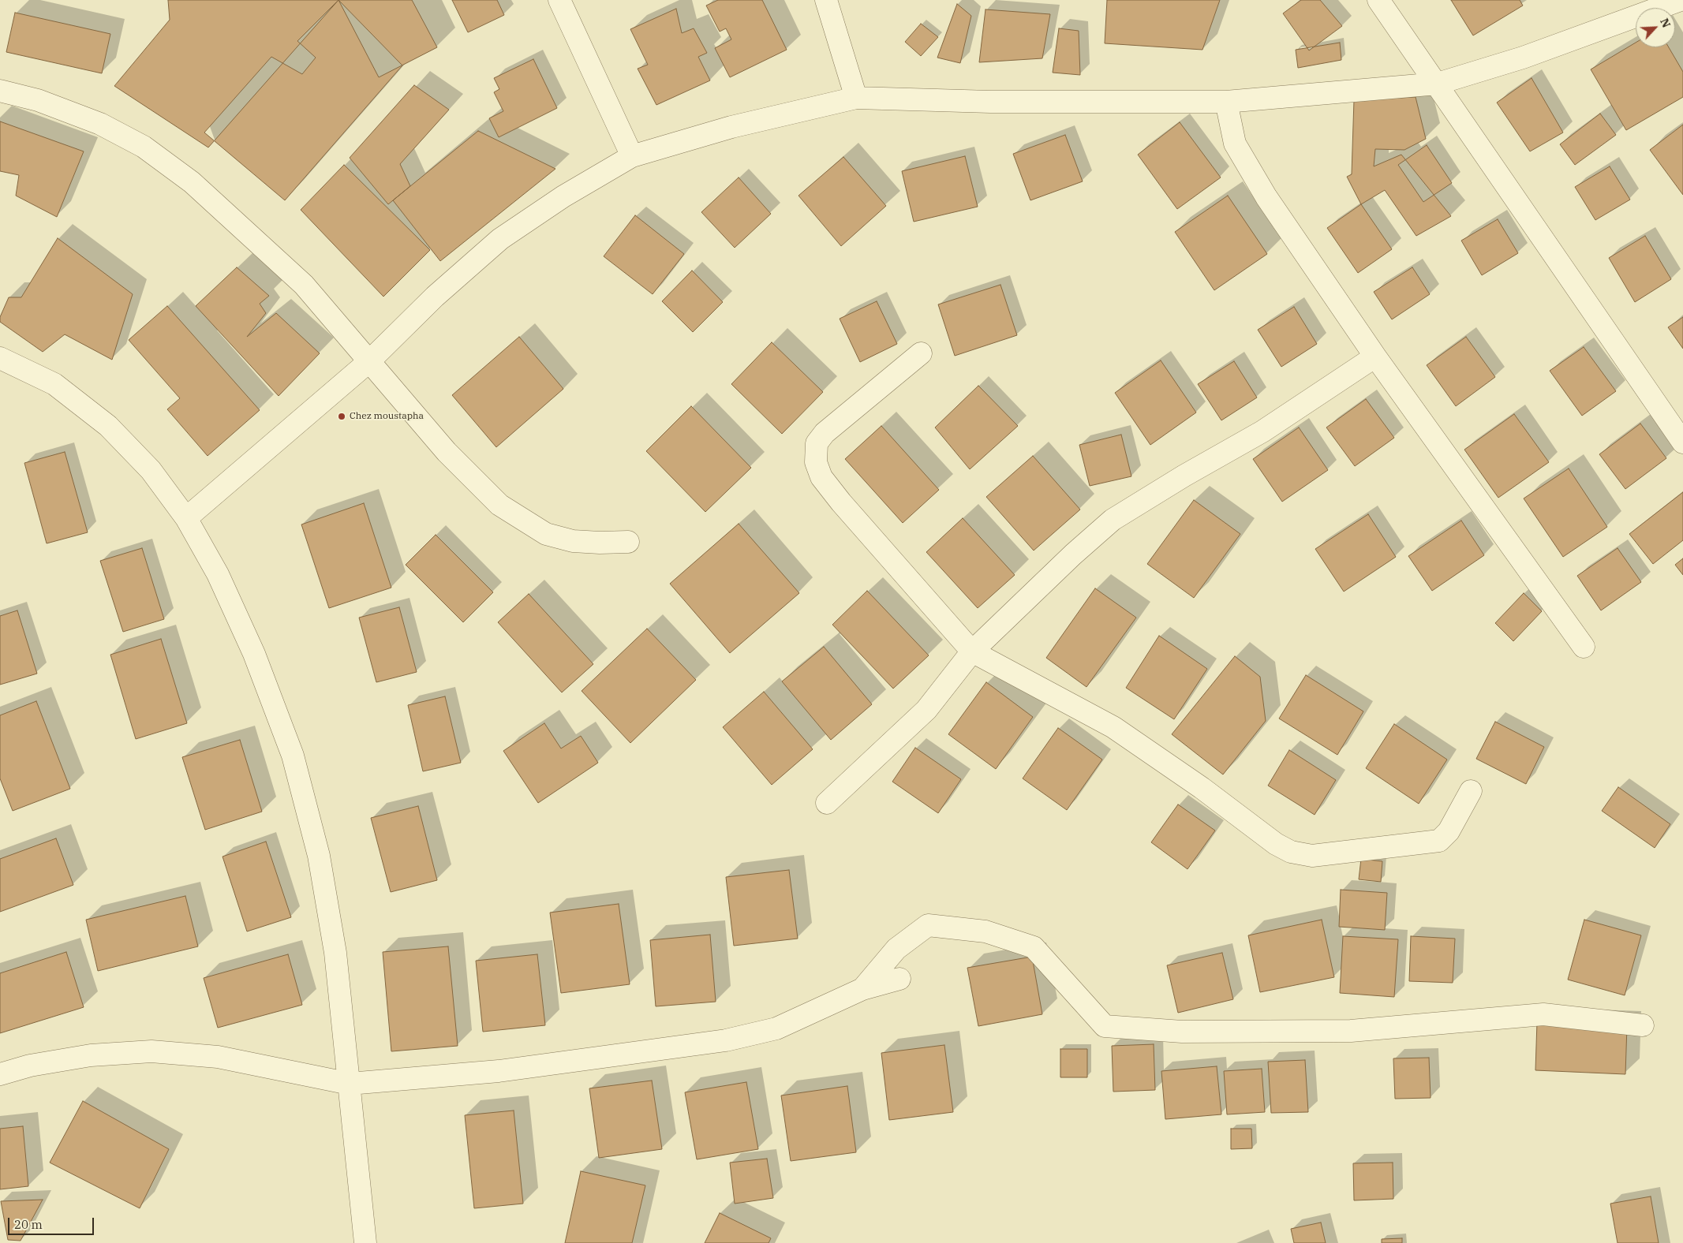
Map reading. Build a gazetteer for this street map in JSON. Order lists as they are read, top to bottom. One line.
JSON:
{"places":["Chez moustapha"],"scale_bar":"20 m","north":"top right"}
